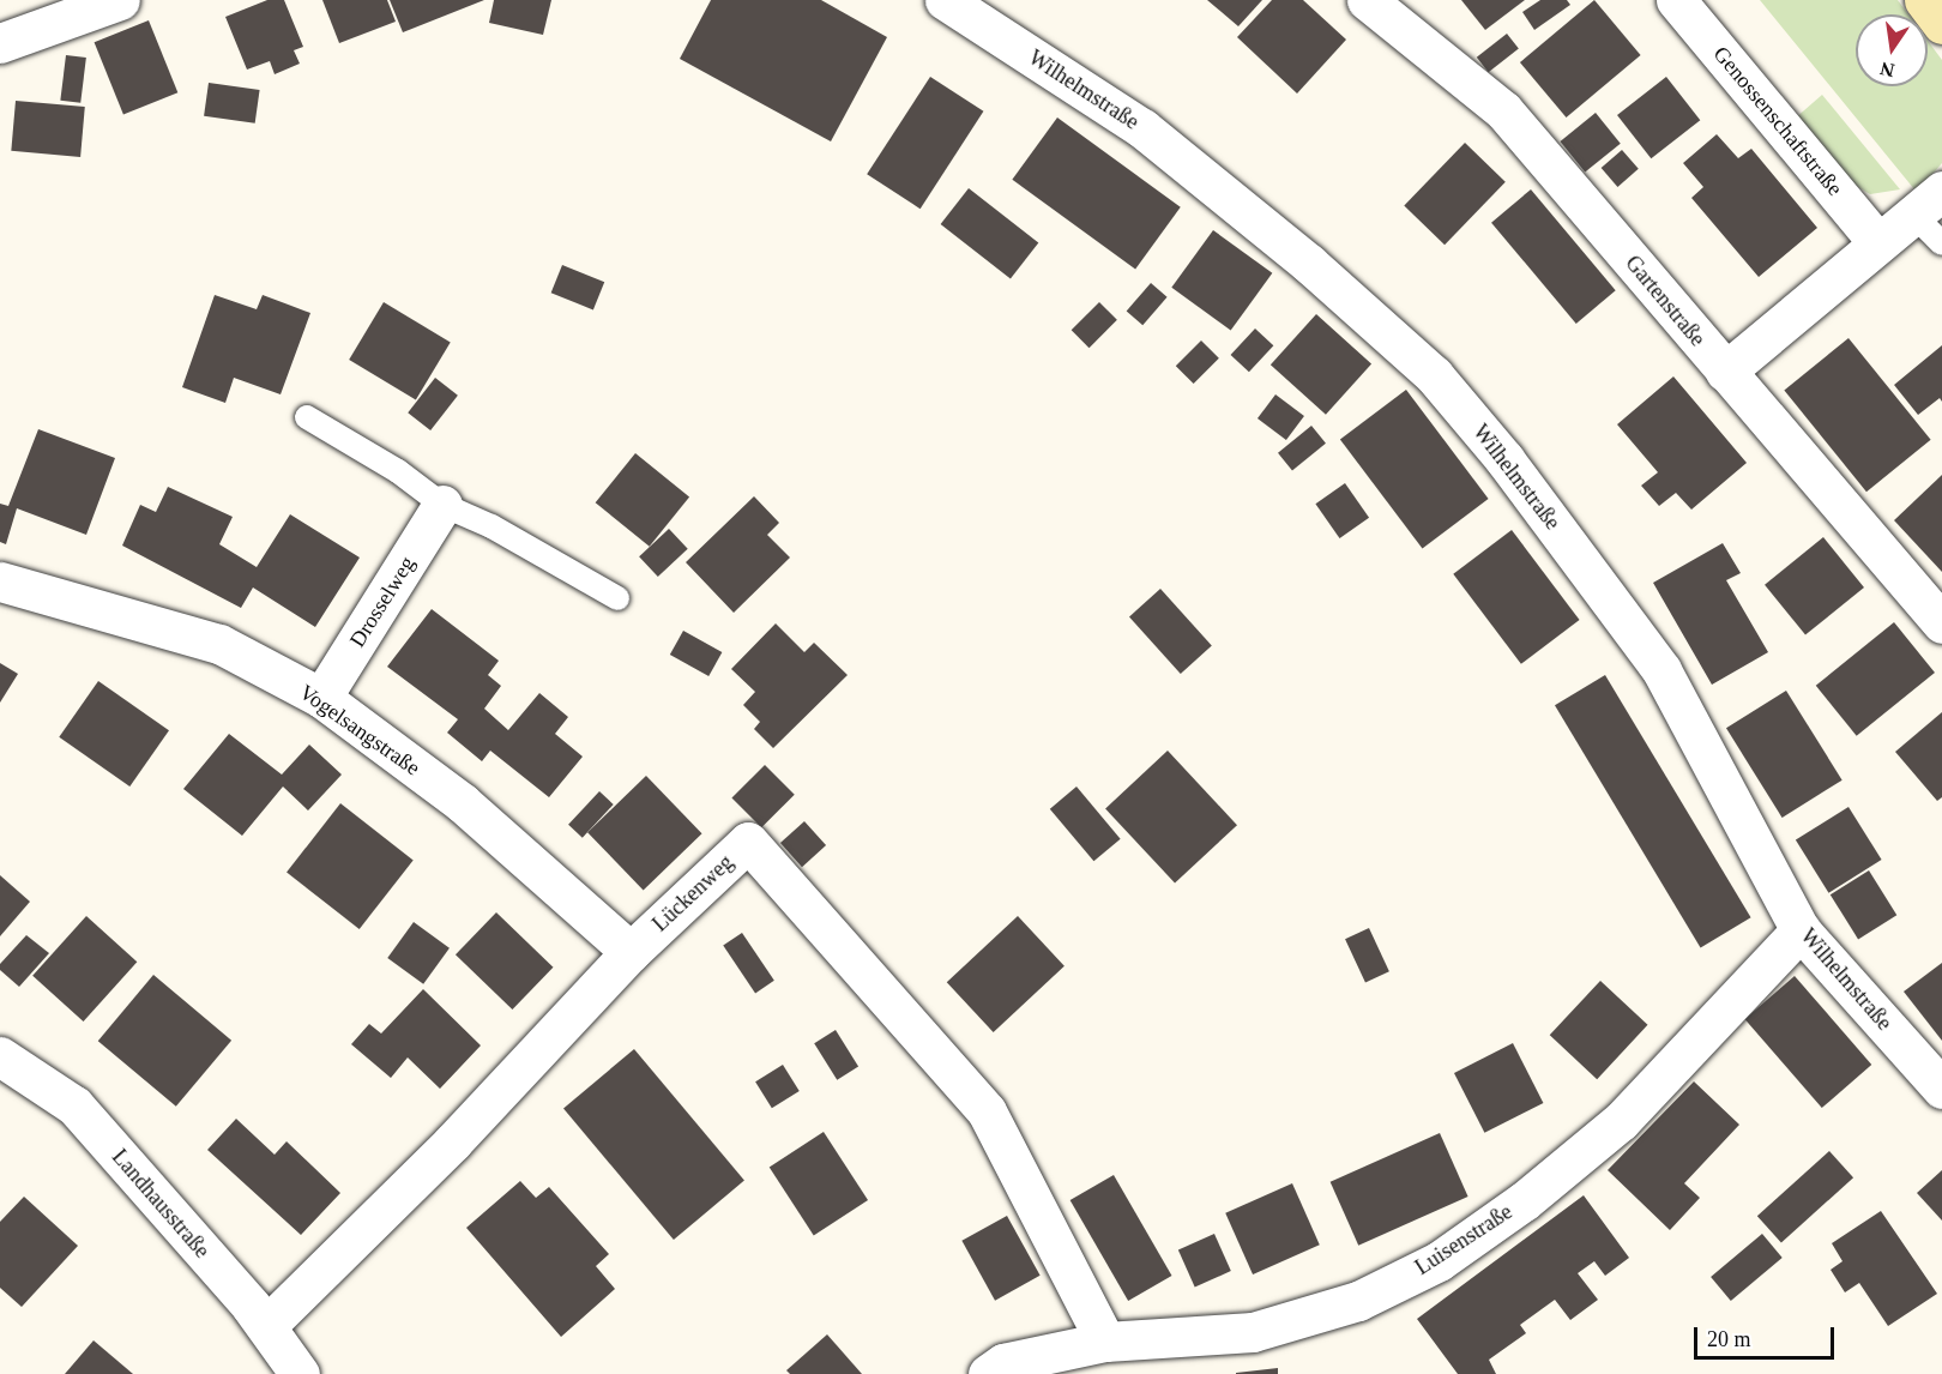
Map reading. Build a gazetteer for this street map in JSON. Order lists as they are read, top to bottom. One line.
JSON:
{"streets":{"street":["Wilhelmstraße","Genossenschaftstraße","Gartenstraße","Drosselweg","Vogelsangstraße","Lückenweg","Landhausstraße","Luisenstraße"]},"crossings":[["Wilhelmstraße","Luisenstraße"],["Drosselweg","Vogelsangstraße"],["Vogelsangstraße","Lückenweg"],["Lückenweg","Landhausstraße"],["Lückenweg","Luisenstraße"]],"scale_bar":"20 m","north":"bottom"}
